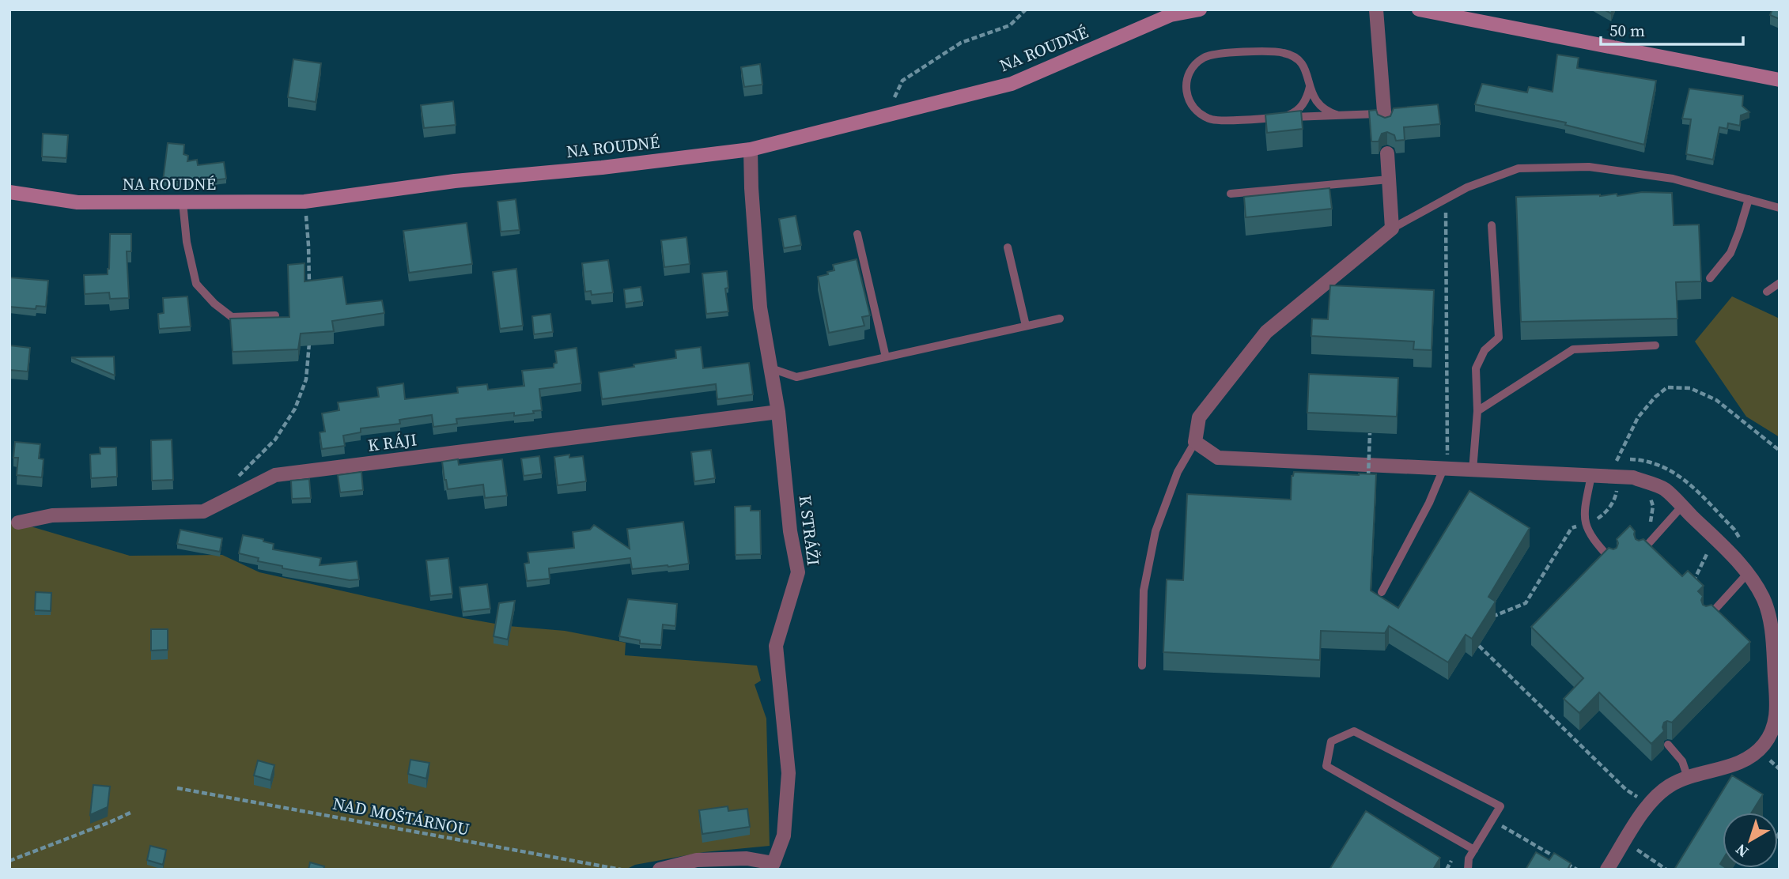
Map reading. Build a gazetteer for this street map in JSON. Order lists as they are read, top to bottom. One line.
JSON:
{"streets":{"street":["NA ROUDNÉ","K RÁJI","K STRÁŽI"],"path":["NAD MOŠTÁRNOU"]},"crossings":[["NA ROUDNÉ","K STRÁŽI"],["K RÁJI","K STRÁŽI"]],"scale_bar":"50 m","north":"bottom left"}
